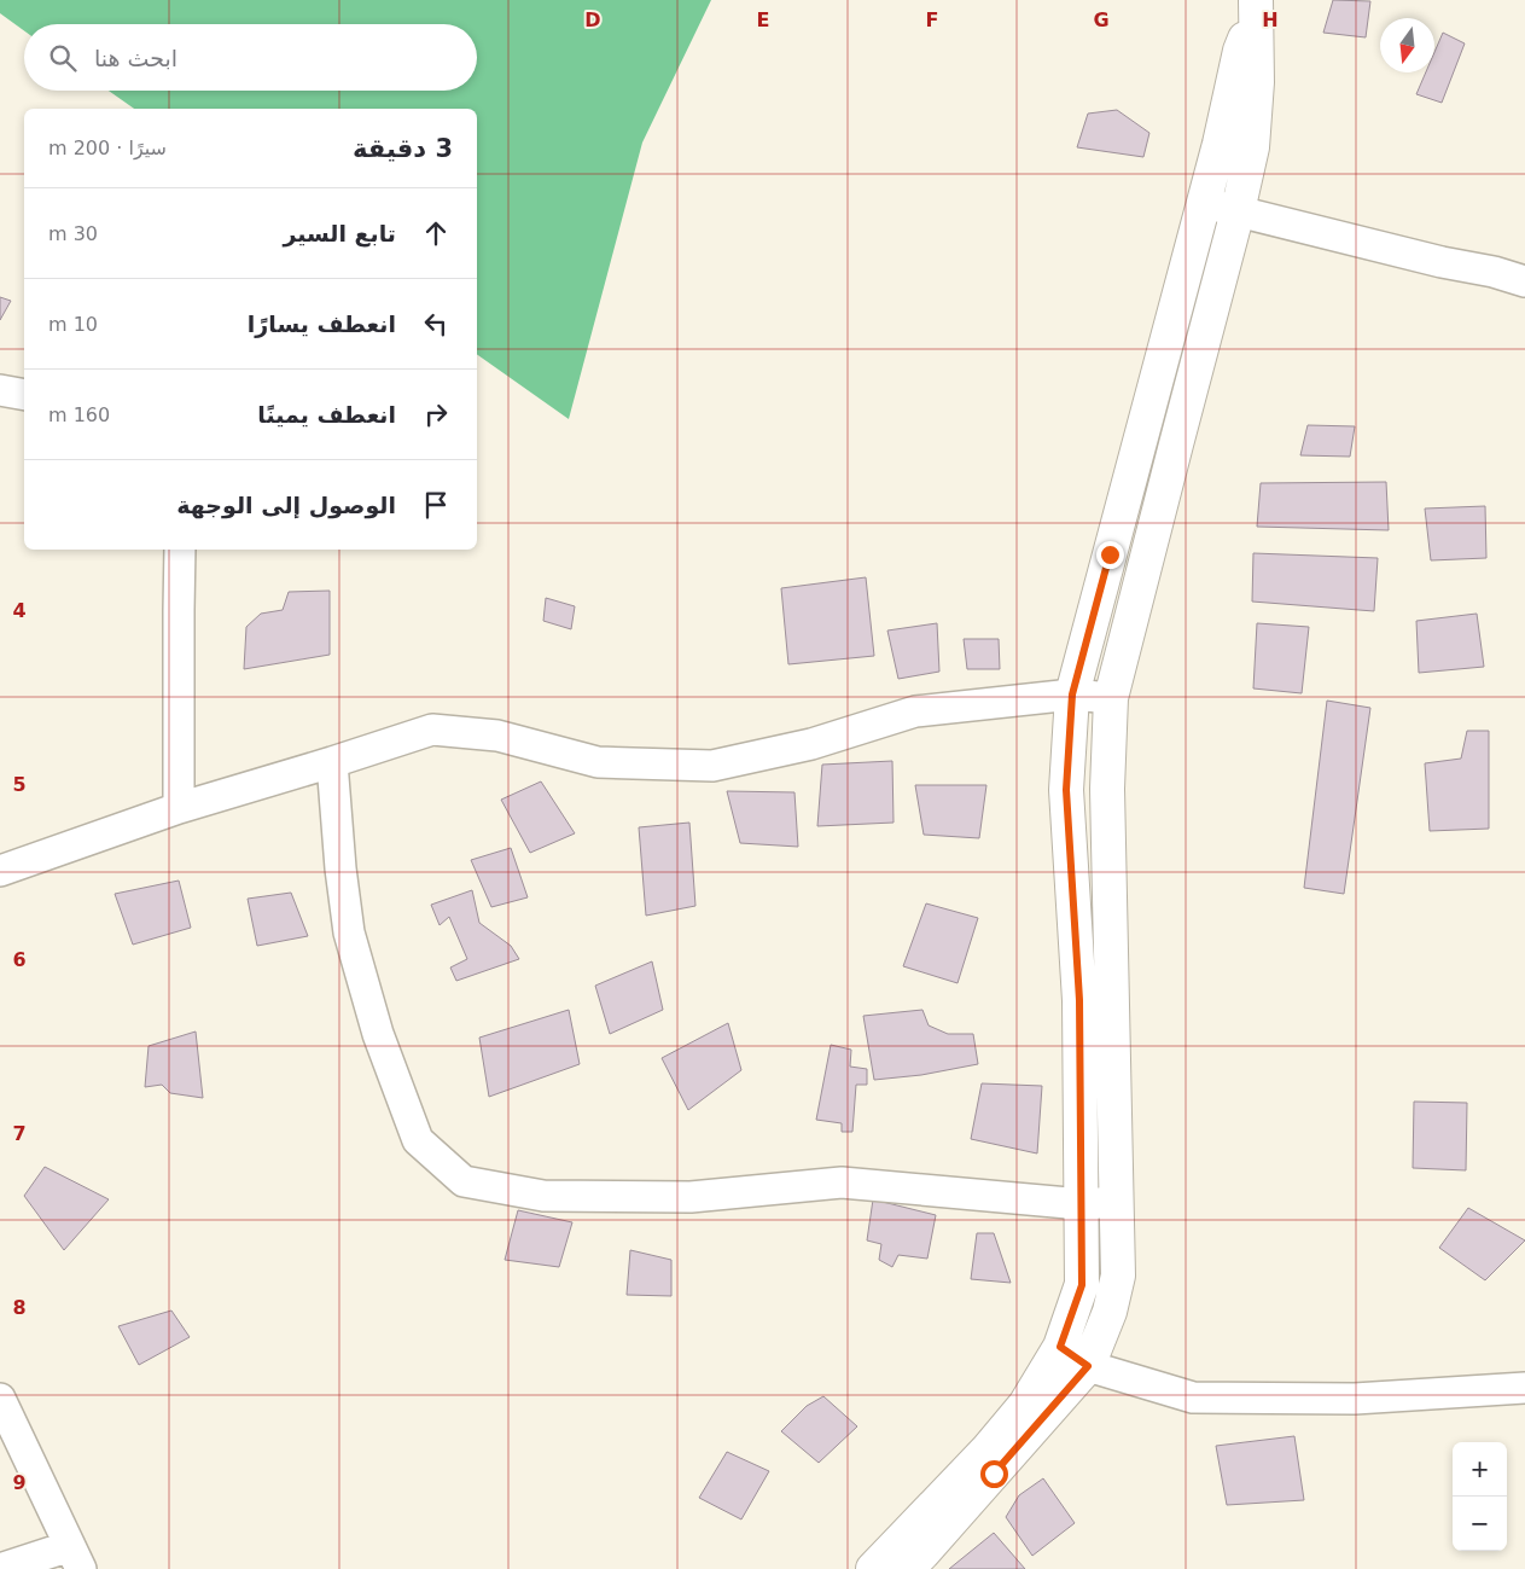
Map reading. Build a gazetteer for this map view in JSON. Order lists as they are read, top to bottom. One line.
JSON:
{"north":"bottom","page":{"search":"ابحث هنا","heading":["3 دقيقة","سيرًا · 200 m"],"list":[["تابع السير","30 m"],["انعطف يسارًا","10 m"],["انعطف يمينًا","160 m"],"الوصول إلى الوجهة"],"map_buttons":["+","−"]},"grid":{"columns":["D","E","F","G","H"],"rows":["4","5","6","7","8","9"]}}
